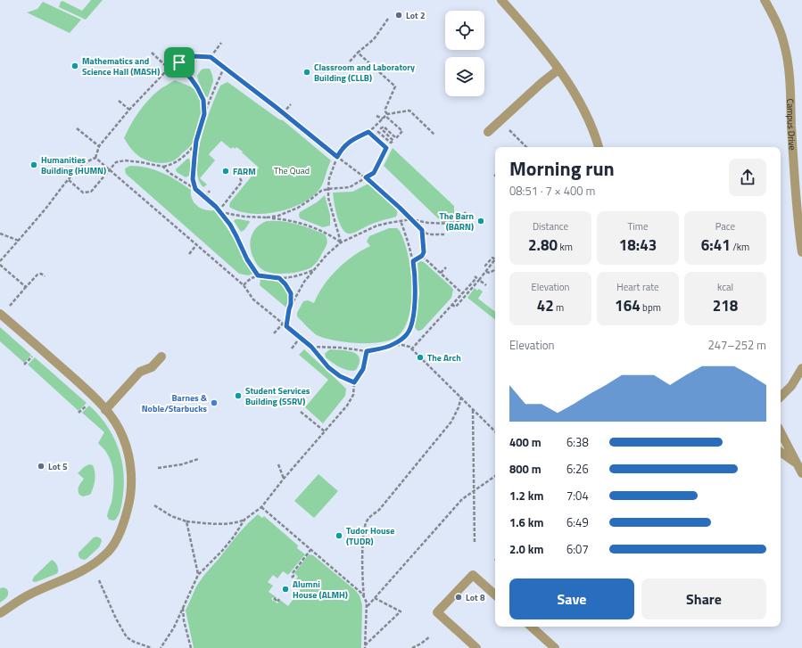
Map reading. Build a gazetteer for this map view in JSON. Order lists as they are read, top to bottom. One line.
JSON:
{"streets":{"street":["Campus Drive"]},"parks":["The Quad"],"places":["Lot 2","Mathematics and Science Hall (MASH)","Classroom and Laboratory Building (CLLB)","Humanities Building (HUMN)","FARM","The Barn (BARN)","The Arch","Student Services Building (SSRV)","Barnes & Noble/Starbucks","Lot 5","Tudor House (TUDR)","Alumni House (ALMH)","Lot 8"],"page":{"heading":["Morning run","08:51 · 7 × 400 m"],"stats":[["Distance","2.80 km"],["Time","18:43"],["Pace","6:41 /km"],["Elevation","42 m"],["Heart rate","164 bpm"],["kcal","218"]],"chart":["Elevation","247–252 m"],"list":[{"name":"400 m","note":"6:38"},{"name":"800 m","note":"6:26"},{"name":"1.2 km","note":"7:04"},{"name":"1.6 km","note":"6:49"},{"name":"2.0 km","note":"6:07"}],"buttons":["Save","Share"]}}
